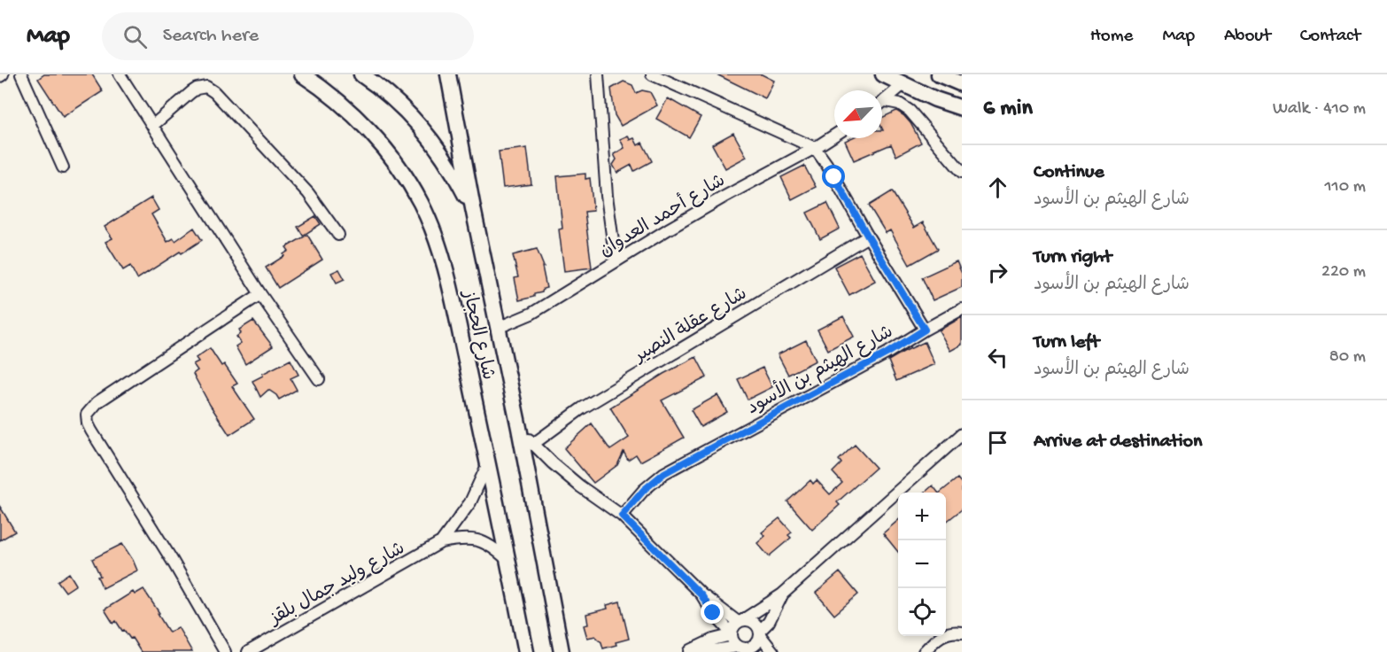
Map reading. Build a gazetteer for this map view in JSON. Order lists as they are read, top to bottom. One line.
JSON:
{"streets":{"main road":["شارع الحجاز"],"street":["شارع أحمد العدوان","شارع عقلة النصير","شارع الهيثم بن الأسود","شارع وليد جمال بلقز"]},"crossings":[["شارع أحمد العدوان","شارع الحجاز"],["شارع الحجاز","شارع وليد جمال بلقز"]],"north":"bottom left","page":{"header":"Map","search":"Search here","nav":["Home","Map","About","Contact"],"heading":["6 min","Walk · 410 m"],"list":[["Continue","شارع الهيثم بن الأسود","110 m"],["Turn right","شارع الهيثم بن الأسود","220 m"],["Turn left","شارع الهيثم بن الأسود","80 m"],"Arrive at destination"],"map_buttons":["+","−"]}}
